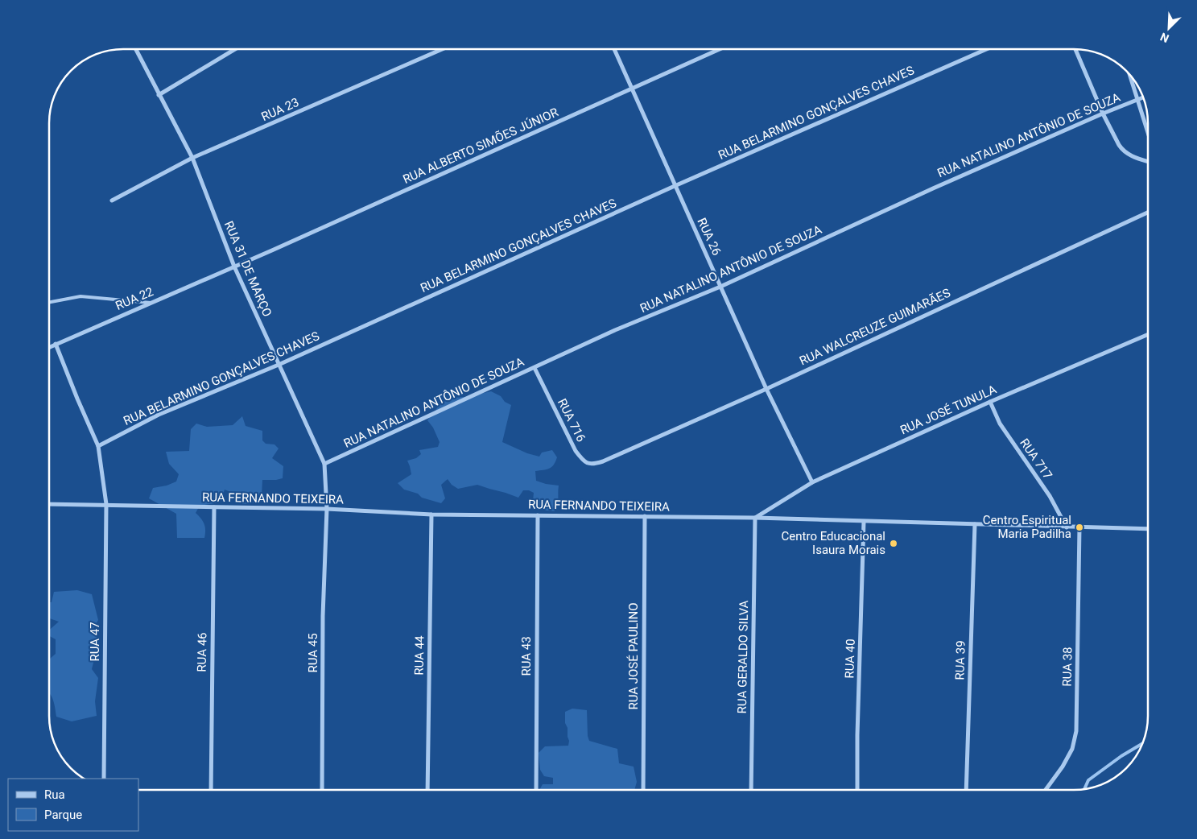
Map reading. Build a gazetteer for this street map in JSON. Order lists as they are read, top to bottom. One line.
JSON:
{"streets":{"street":["RUA 23","RUA BELARMINO GONÇALVES CHAVES","RUA NATALINO ANTÔNIO DE SOUZA","RUA ALBERTO SIMÕES JÚNIOR","RUA 26","RUA 31 DE MARÇO","RUA 22","RUA WALCREUZE GUIMARÃES","RUA JOSÉ TUNULA","RUA 716","RUA 717","RUA FERNANDO TEIXEIRA","RUA 47","RUA 46","RUA 45","RUA 44","RUA 43","RUA JOSÉ PAULINO","RUA GERALDO SILVA","RUA 40","RUA 39","RUA 38"]},"crossings":[["RUA 23","RUA 31 DE MARÇO"],["RUA BELARMINO GONÇALVES CHAVES","RUA 26"],["RUA BELARMINO GONÇALVES CHAVES","RUA 31 DE MARÇO"],["RUA NATALINO ANTÔNIO DE SOUZA","RUA 26"],["RUA NATALINO ANTÔNIO DE SOUZA","RUA 31 DE MARÇO"],["RUA NATALINO ANTÔNIO DE SOUZA","RUA 716"],["RUA ALBERTO SIMÕES JÚNIOR","RUA 26"],["RUA ALBERTO SIMÕES JÚNIOR","RUA 31 DE MARÇO"],["RUA ALBERTO SIMÕES JÚNIOR","RUA 22"],["RUA 26","RUA WALCREUZE GUIMARÃES"],["RUA 26","RUA JOSÉ TUNULA"],["RUA 31 DE MARÇO","RUA 22"],["RUA 31 DE MARÇO","RUA FERNANDO TEIXEIRA"],["RUA 31 DE MARÇO","RUA 45"],["RUA WALCREUZE GUIMARÃES","RUA 716"],["RUA JOSÉ TUNULA","RUA 717"],["RUA JOSÉ TUNULA","RUA FERNANDO TEIXEIRA"],["RUA JOSÉ TUNULA","RUA GERALDO SILVA"],["RUA 717","RUA FERNANDO TEIXEIRA"],["RUA FERNANDO TEIXEIRA","RUA 47"],["RUA FERNANDO TEIXEIRA","RUA 46"],["RUA FERNANDO TEIXEIRA","RUA 45"],["RUA FERNANDO TEIXEIRA","RUA 44"],["RUA FERNANDO TEIXEIRA","RUA 43"],["RUA FERNANDO TEIXEIRA","RUA JOSÉ PAULINO"],["RUA FERNANDO TEIXEIRA","RUA GERALDO SILVA"],["RUA FERNANDO TEIXEIRA","RUA 40"],["RUA FERNANDO TEIXEIRA","RUA 39"],["RUA FERNANDO TEIXEIRA","RUA 38"]],"places":["Centro Espiritual Maria Padilha","Centro Educacional Isaura Morais"],"legend":["Rua","Parque"],"north":"bottom left"}
